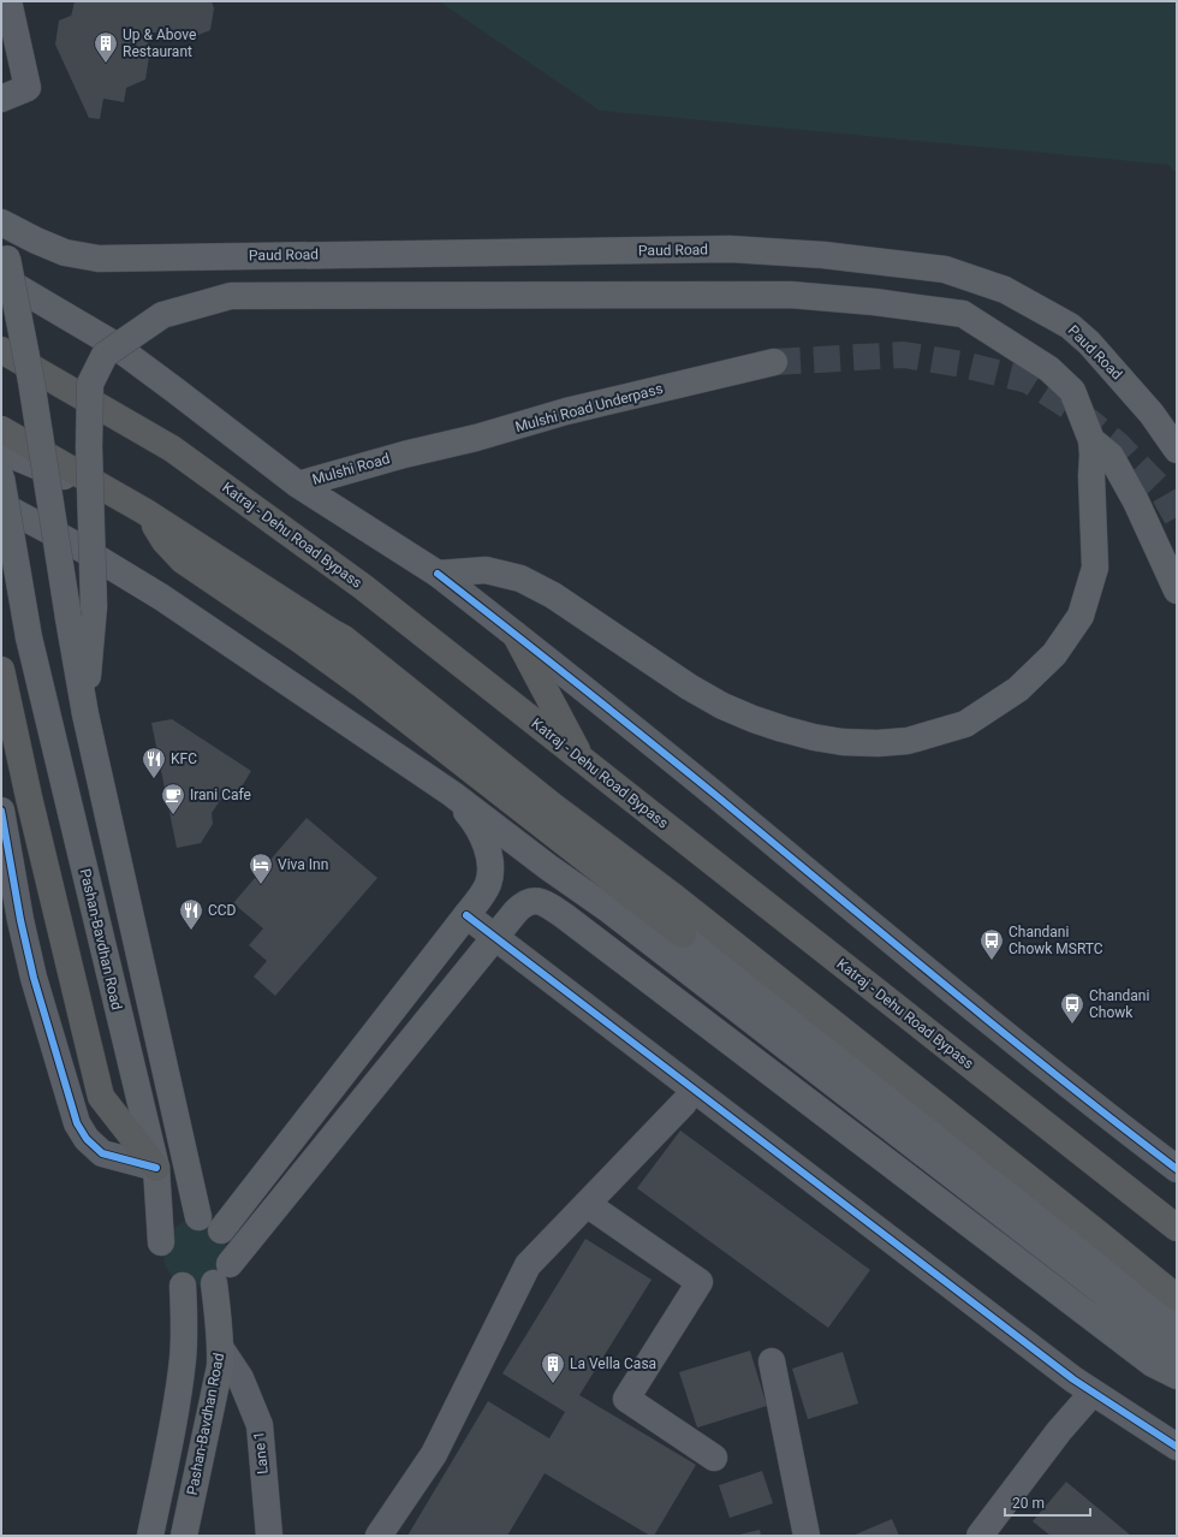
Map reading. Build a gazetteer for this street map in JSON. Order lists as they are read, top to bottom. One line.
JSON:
{"streets":{"highway":["Katraj - Dehu Road Bypass"],"main road":["Paud Road","Mulshi Road Underpass","Mulshi Road","Pashan-Bavdhan Road"],"street":["Lane 1"]},"crossings":[["Mulshi Road Underpass","Mulshi Road"],["Pashan-Bavdhan Road","Lane 1"]],"places":{"building":["Up & Above Restaurant","La Vella Casa"],"restaurant":["KFC","CCD"],"cafe":["Irani Cafe"],"hotel":["Viva Inn"],"bus stop":["Chandani Chowk MSRTC","Chandani Chowk"]},"scale_bar":"20 m"}
